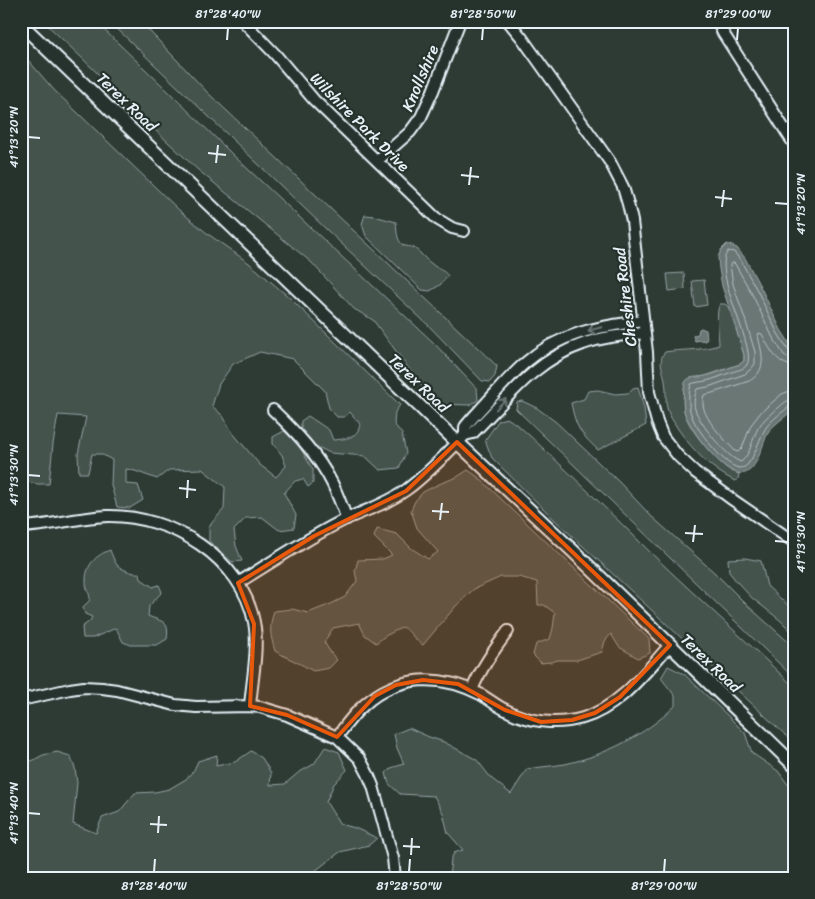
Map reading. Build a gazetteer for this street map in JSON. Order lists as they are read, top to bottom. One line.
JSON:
{"streets":{"main road":["Terex Road"],"street":["Knollshire","Wilshire Park Drive","Cheshire Road"]},"crossings":[["Knollshire","Wilshire Park Drive"]],"coordinates":["81°28'40\"W","81°28'50\"W","81°29'00\"W","41°13'20\"N","41°13'30\"N","41°13'40\"N"]}
